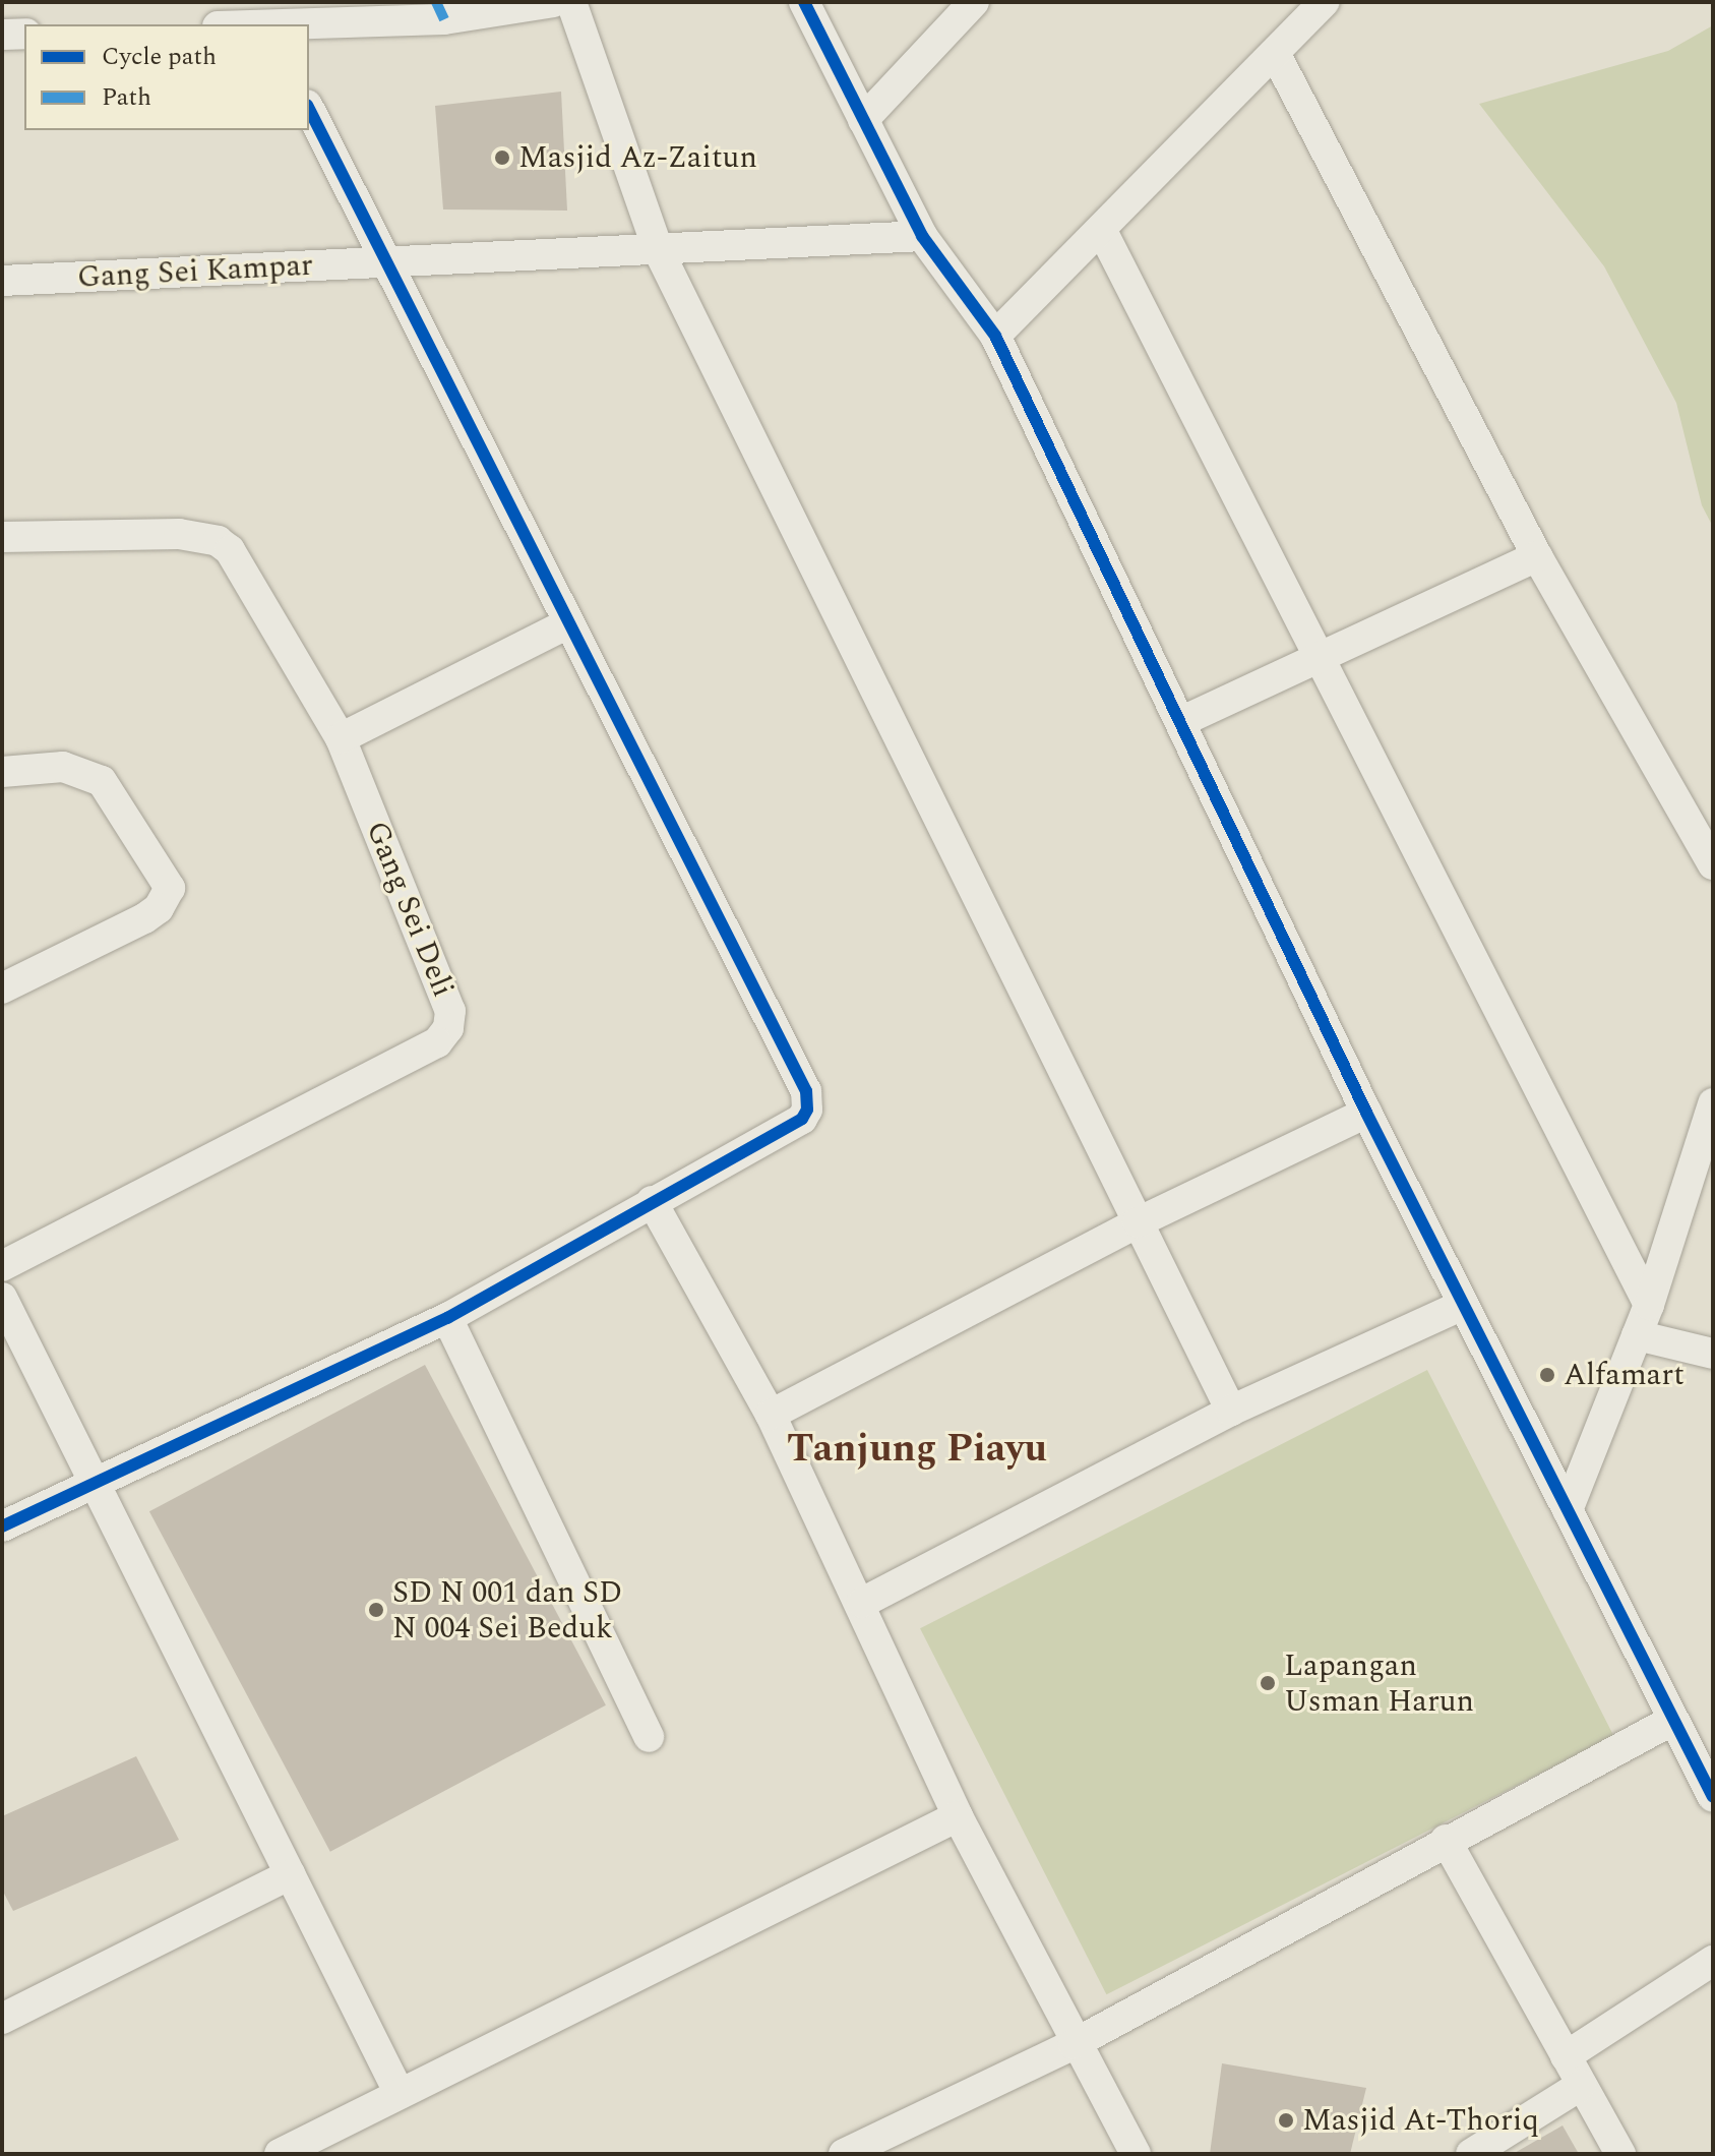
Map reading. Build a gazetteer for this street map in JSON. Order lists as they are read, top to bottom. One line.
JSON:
{"streets":{"street":["Gang Sei Kampar","Gang Sei Deli"]},"districts":["Tanjung Piayu"],"places":["Masjid Az-Zaitun","Alfamart","SD N 001 dan SD N 004 Sei Beduk","Lapangan Usman Harun","Masjid At-Thoriq"],"legend":["Cycle path","Path"]}
